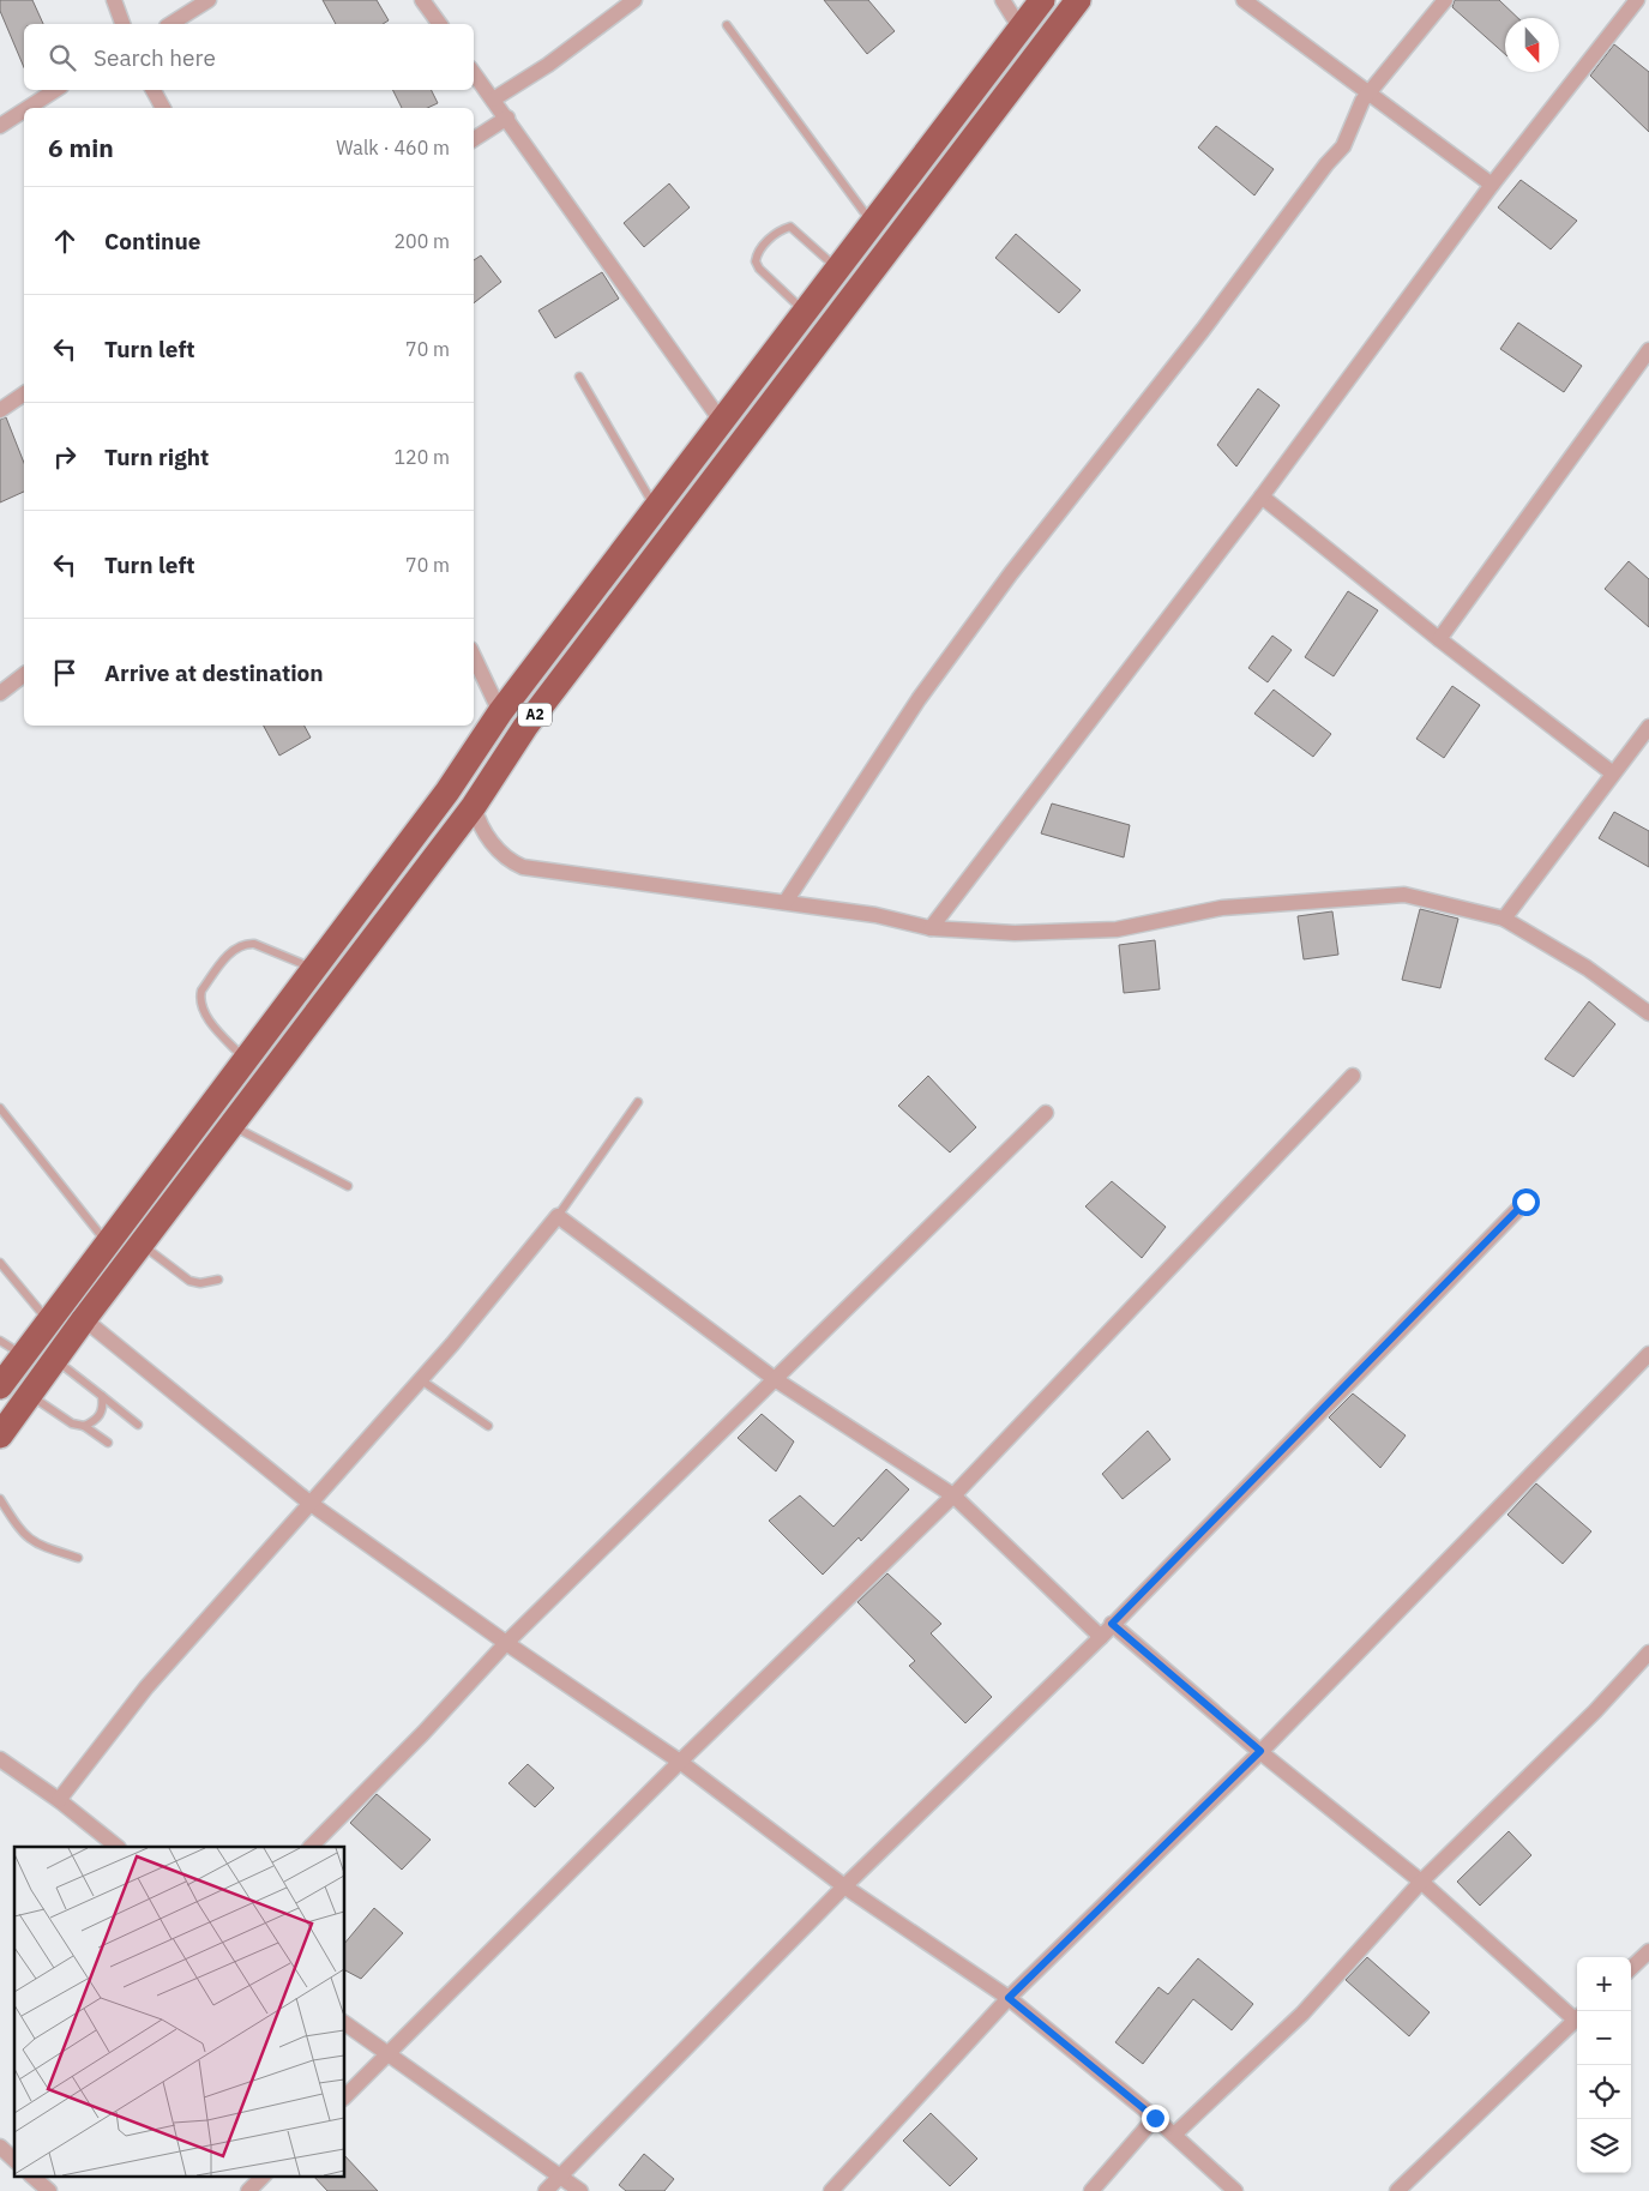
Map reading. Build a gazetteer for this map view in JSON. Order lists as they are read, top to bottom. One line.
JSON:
{"streets":{"highway":["A2"]},"north":"bottom","page":{"search":"Search here","heading":["6 min","Walk · 460 m"],"list":[["Continue","200 m"],["Turn left","70 m"],["Turn right","120 m"],["Turn left","70 m"],"Arrive at destination"],"map_buttons":["+","−"]}}
